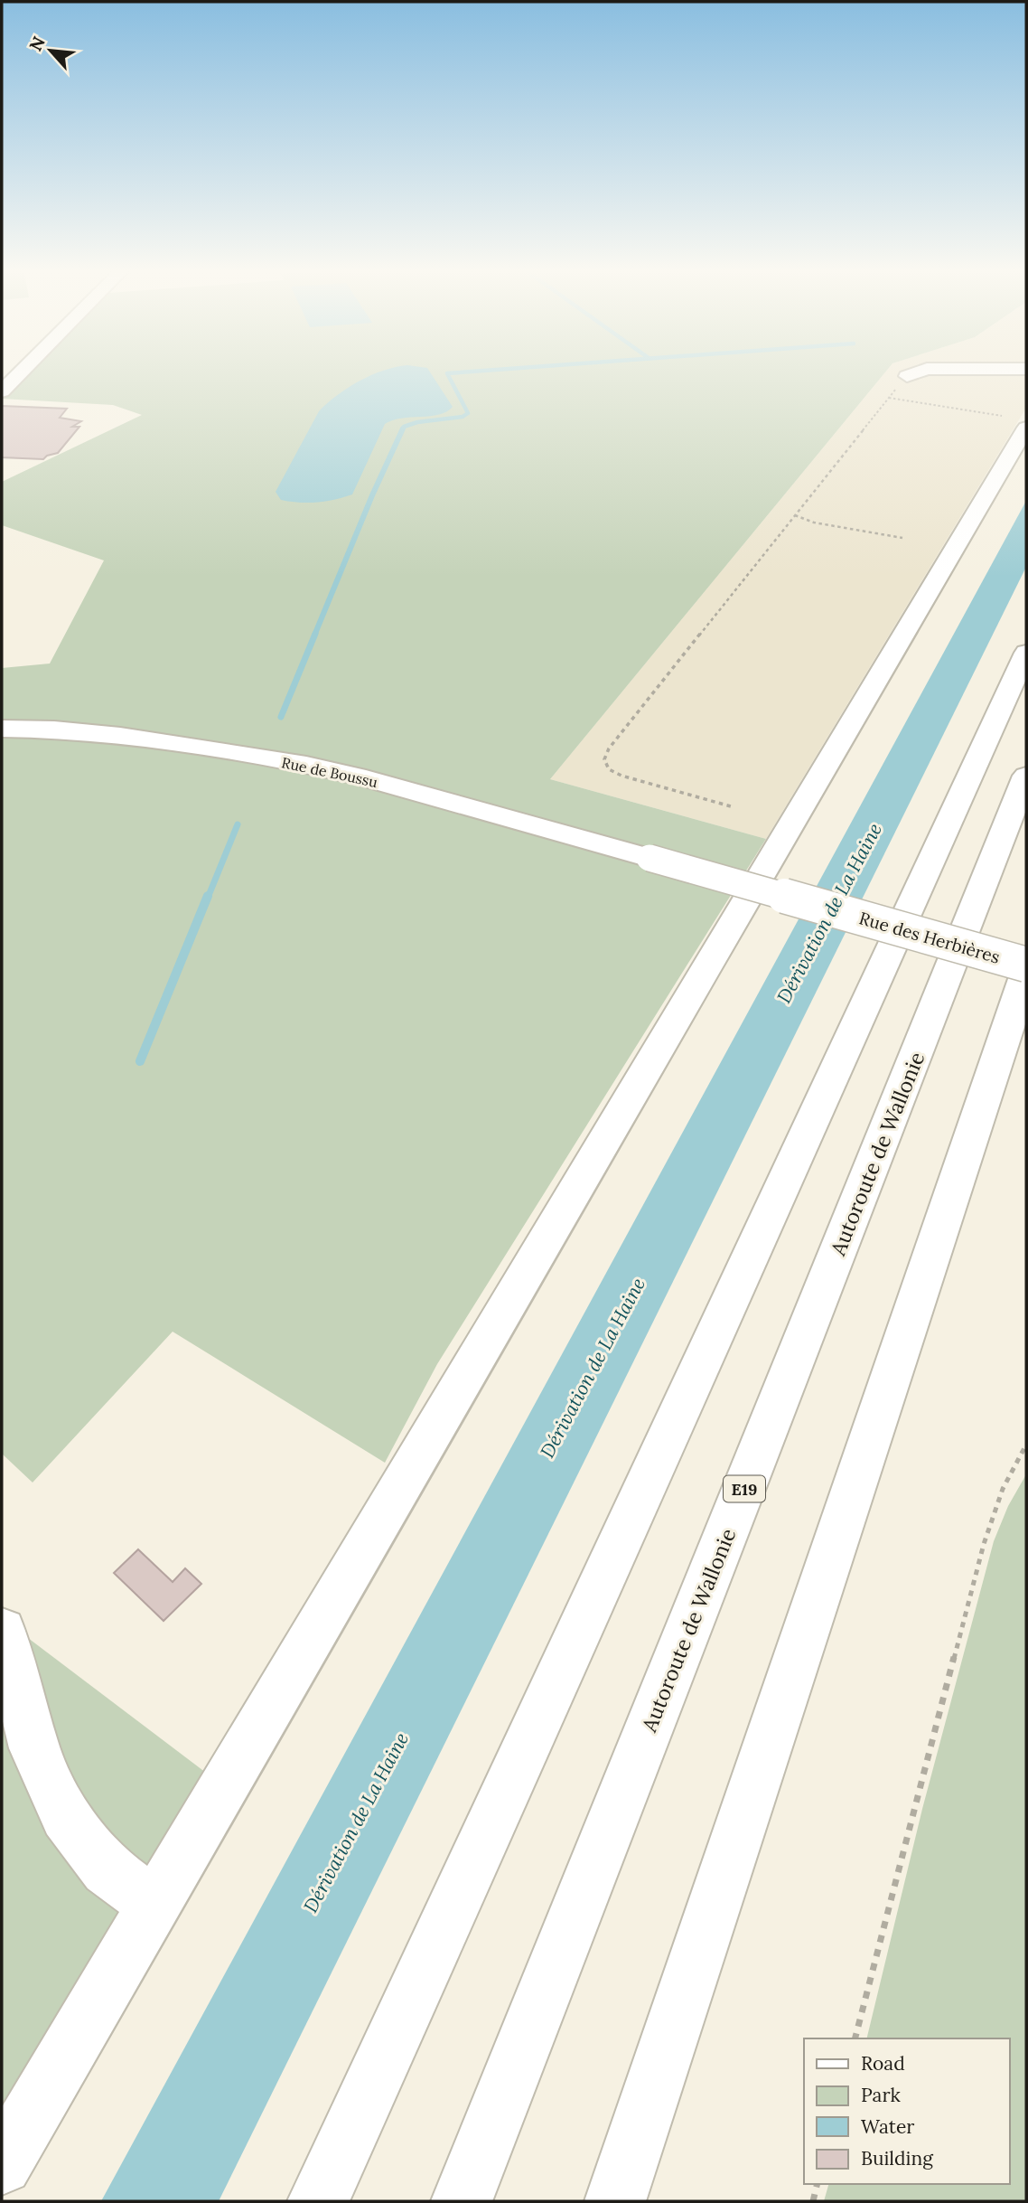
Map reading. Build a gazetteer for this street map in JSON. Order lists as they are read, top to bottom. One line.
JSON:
{"streets":{"main road":["Rue de Boussu","Rue des Herbières","Autoroute de Wallonie","E19"]},"crossings":[["Rue de Boussu","Rue des Herbières"]],"water":["Dérivation de La Haine"],"legend":["Road","Park","Water","Building"],"north":"top left"}
